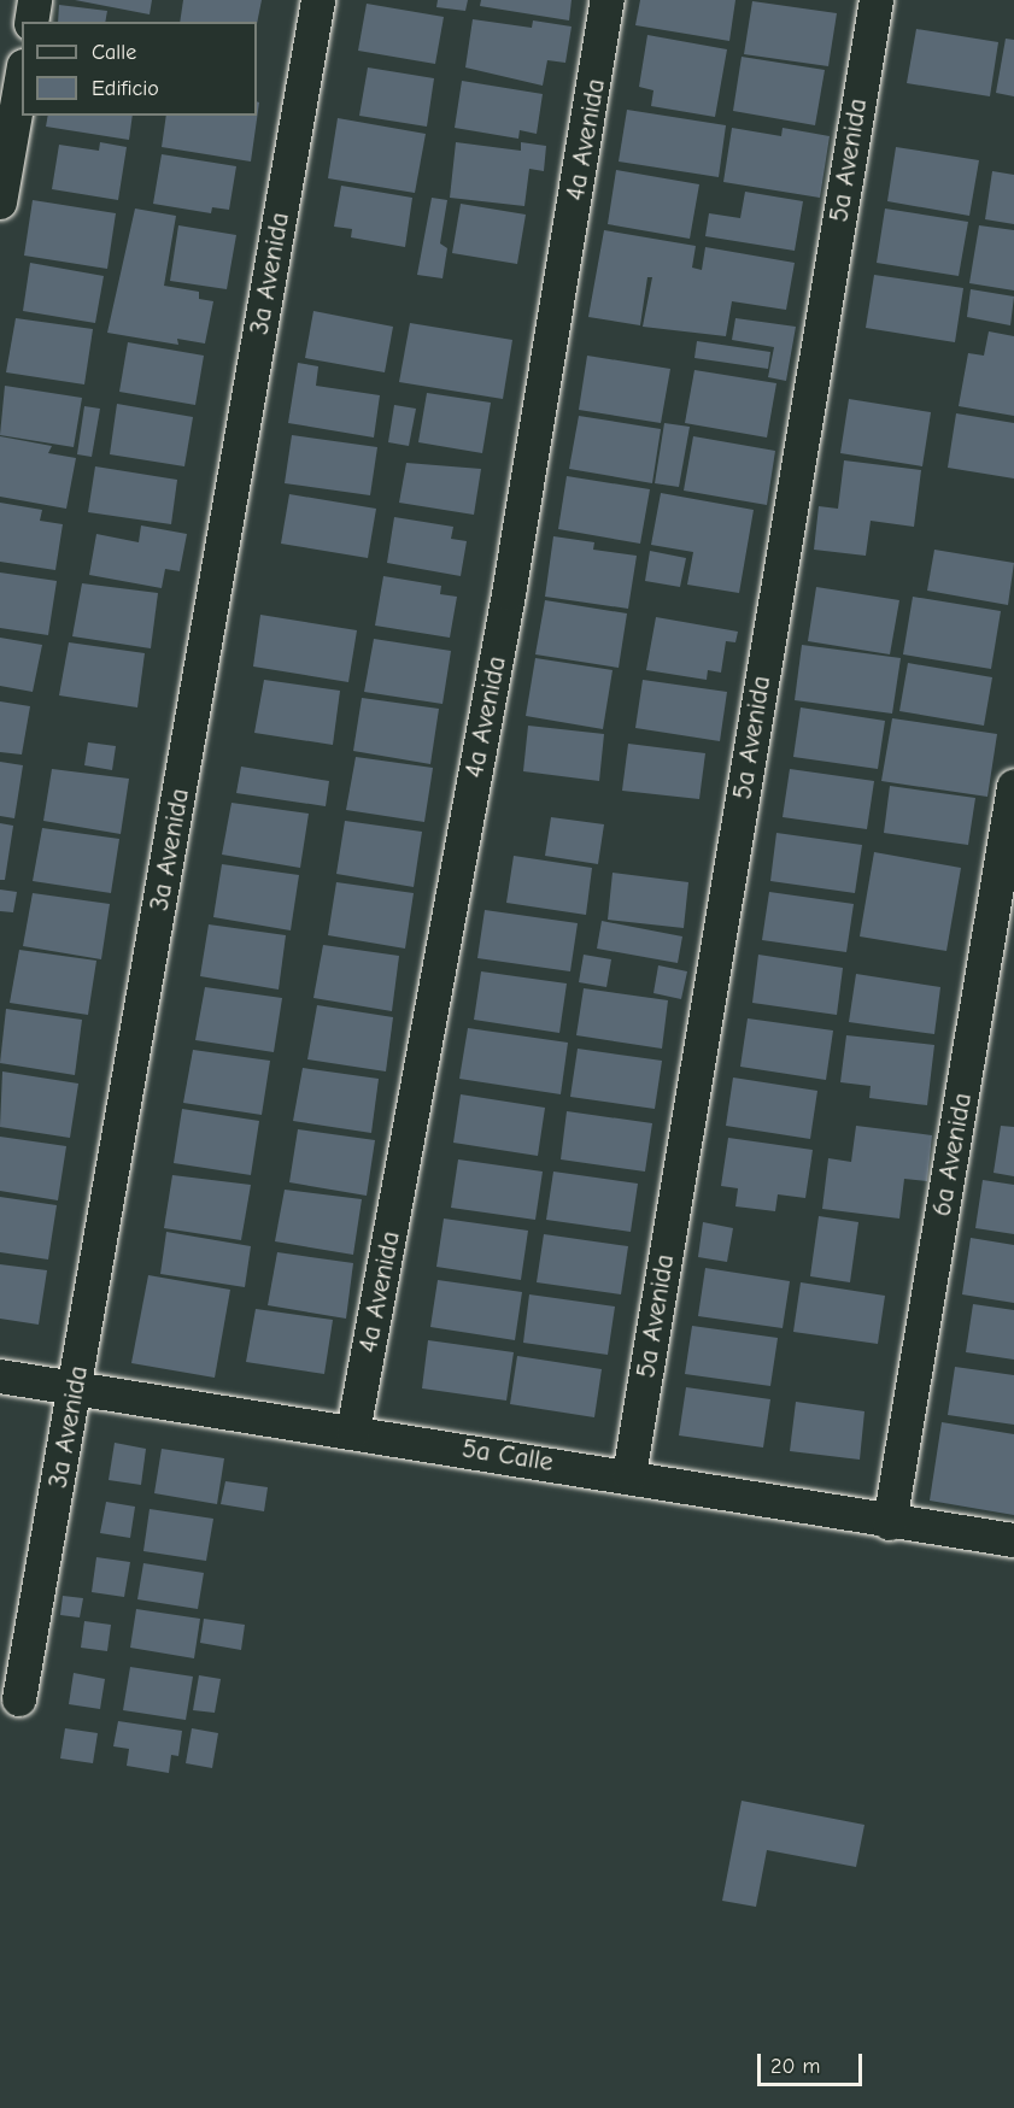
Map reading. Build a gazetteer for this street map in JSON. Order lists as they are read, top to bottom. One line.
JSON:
{"streets":{"street":["4a Avenida","5a Avenida","3a Avenida","6a Avenida","5a Calle"]},"crossings":[["4a Avenida","5a Calle"],["5a Avenida","5a Calle"],["3a Avenida","5a Calle"],["6a Avenida","5a Calle"]],"legend":["Calle","Edificio"],"scale_bar":"20 m"}
